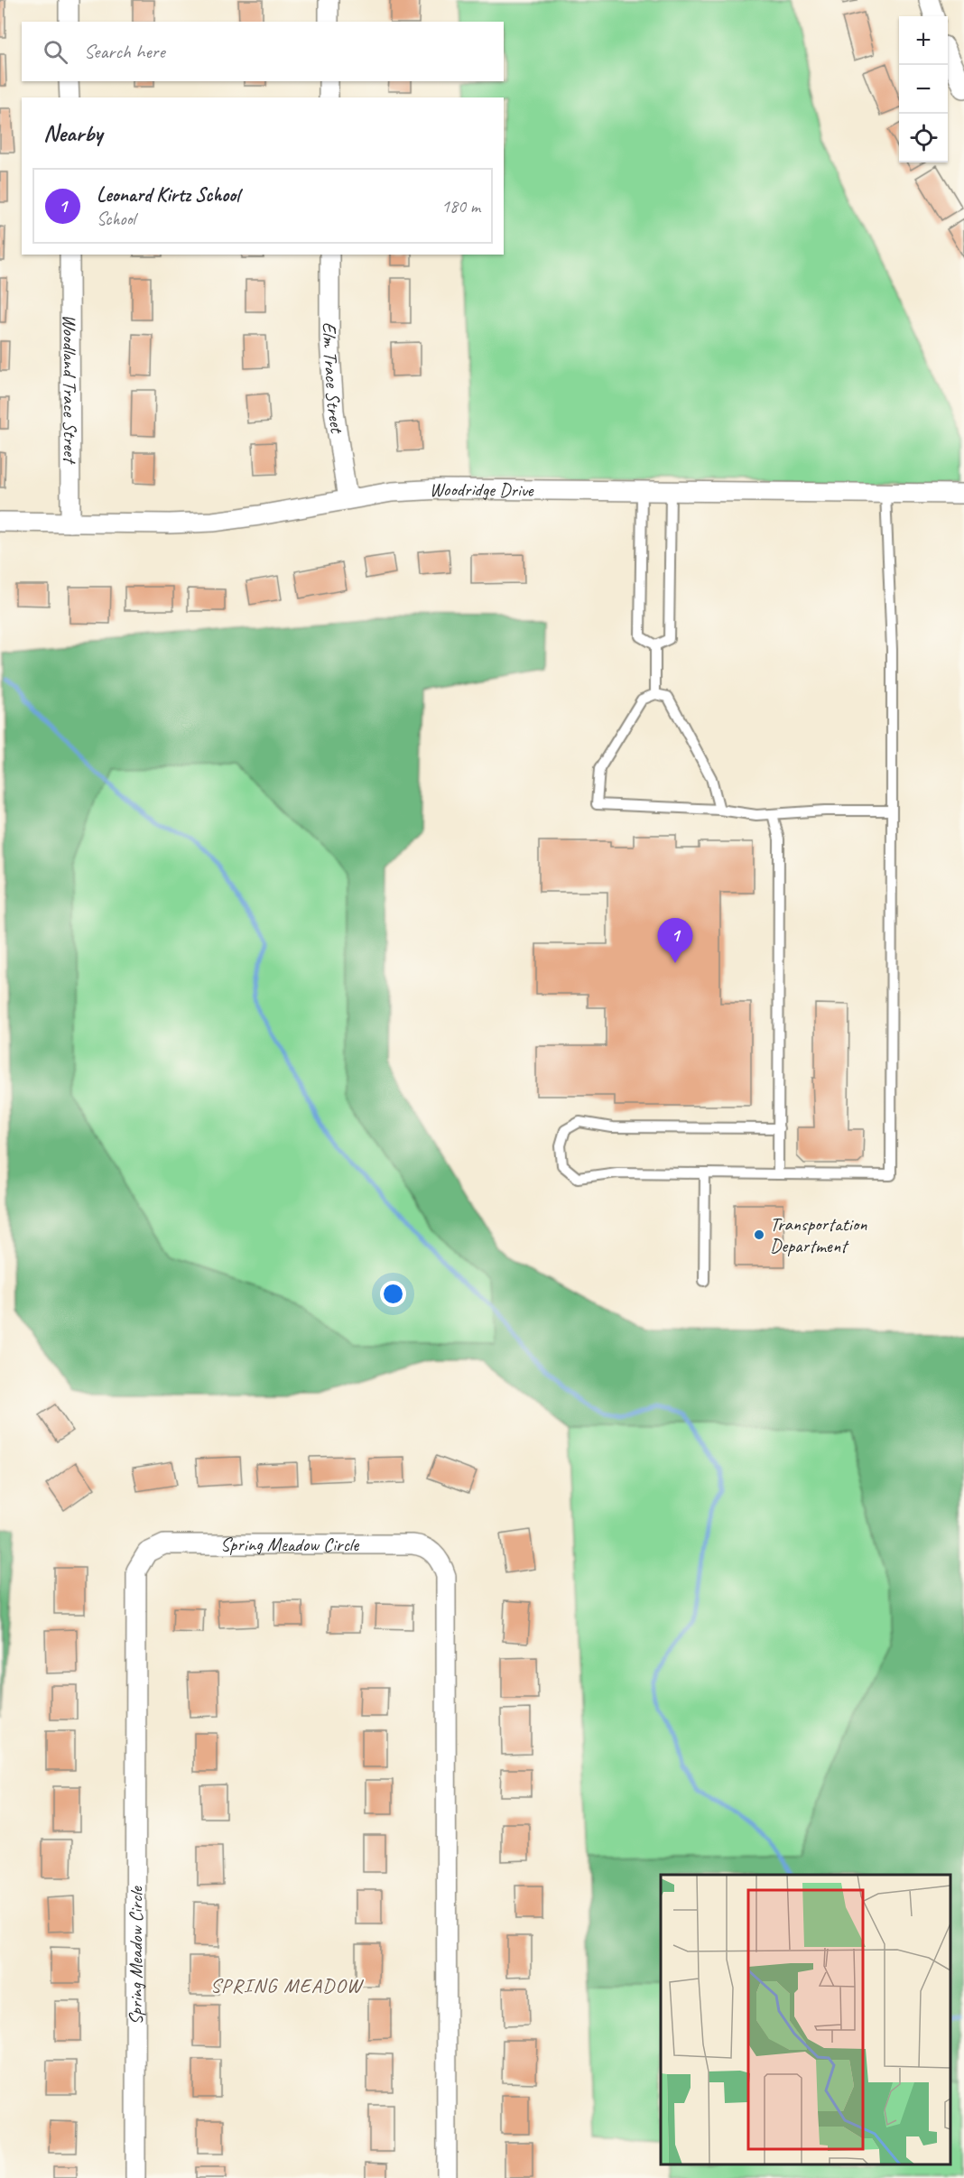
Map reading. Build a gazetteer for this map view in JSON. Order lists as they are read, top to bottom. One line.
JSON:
{"streets":{"street":["Elm Trace Street","Woodland Trace Street","Woodridge Drive","Spring Meadow Circle"]},"crossings":[["Elm Trace Street","Woodridge Drive"],["Woodland Trace Street","Woodridge Drive"]],"districts":["SPRING MEADOW"],"places":["Transportation Department"],"page":{"map_buttons":["+","−"],"search":"Search here","heading":"Nearby","list":[{"mark":"1","name":"Leonard Kirtz School","note":"School","value":"180 m"}],"pins":"1"}}
